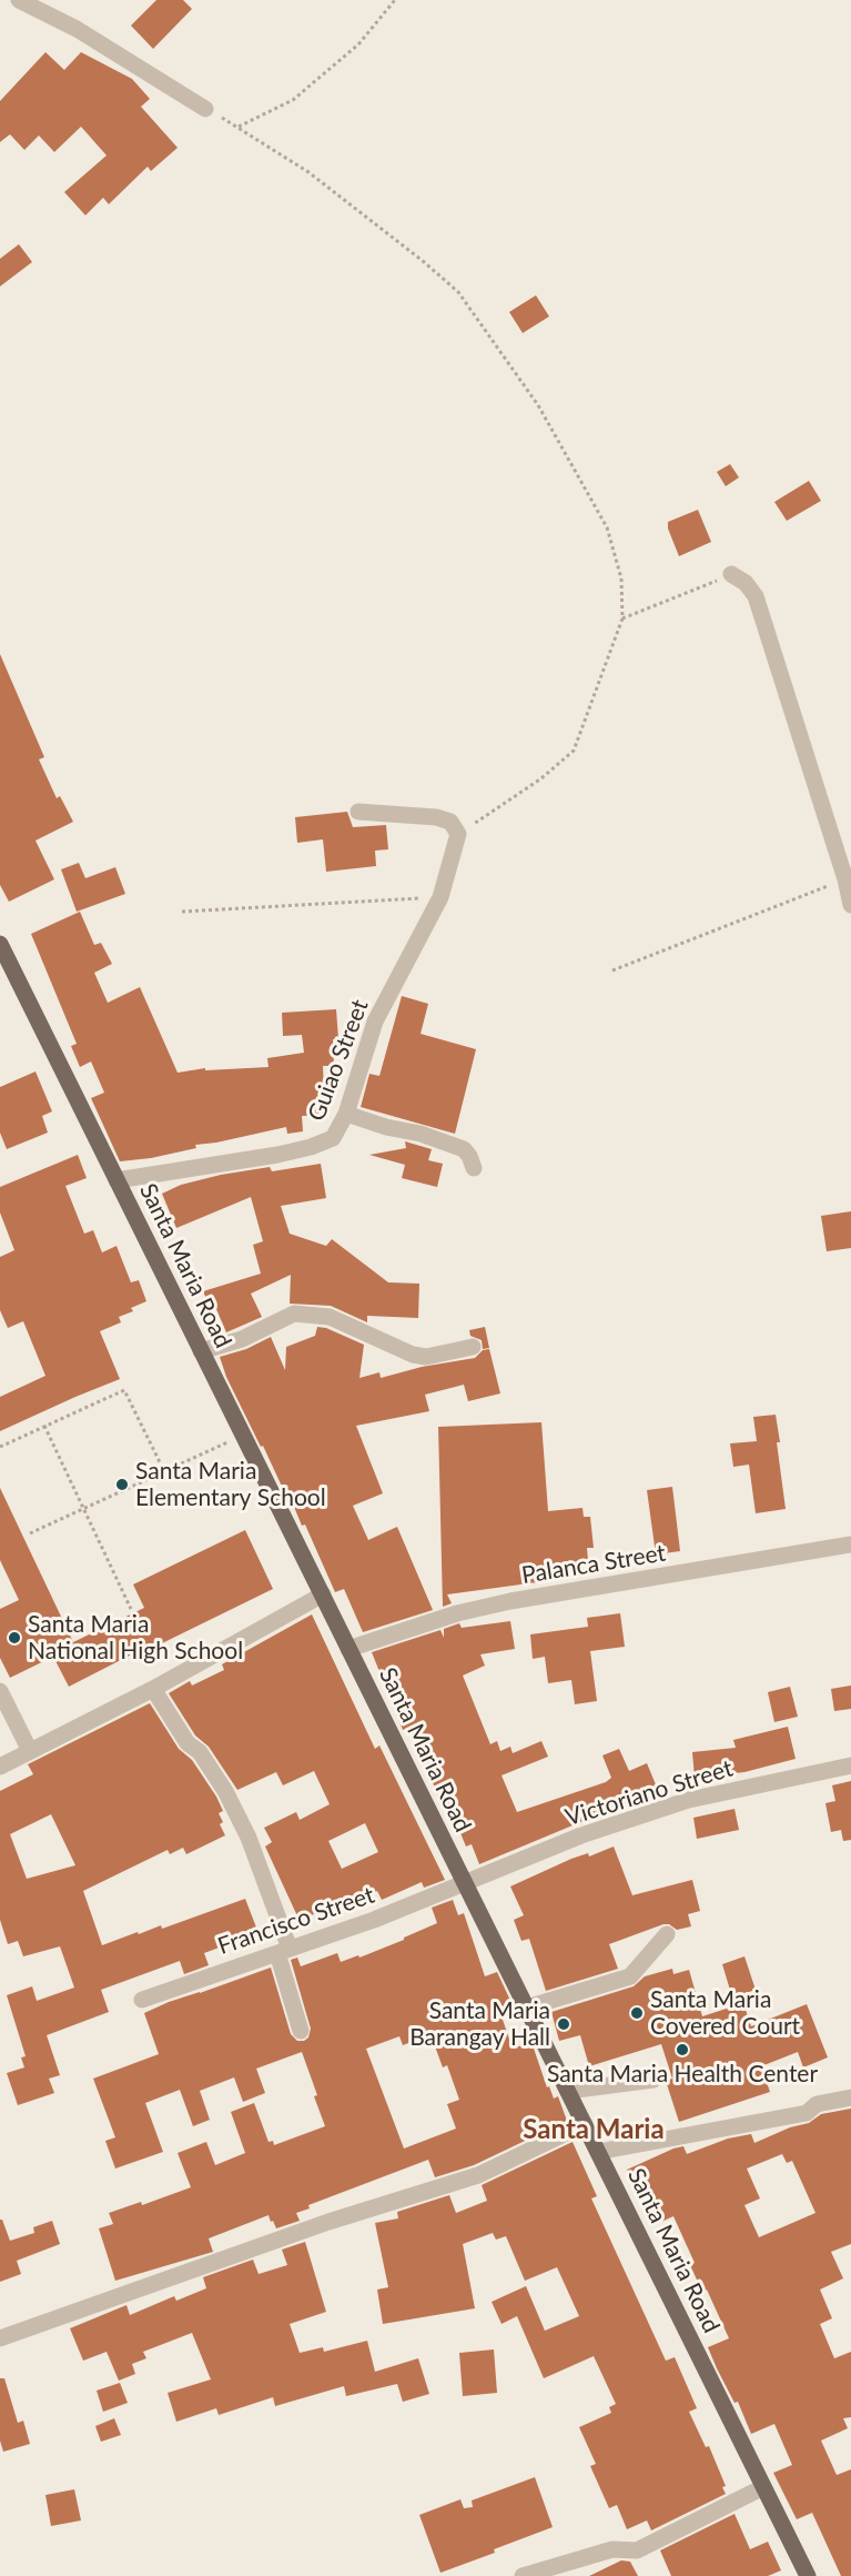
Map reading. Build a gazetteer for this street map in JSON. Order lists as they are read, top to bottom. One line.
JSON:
{"streets":{"main road":["Santa Maria Road"],"street":["Guiao Street","Palanca Street","Victoriano Street","Francisco Street"]},"crossings":[["Guiao Street","Santa Maria Road"],["Santa Maria Road","Palanca Street"],["Santa Maria Road","Victoriano Street"],["Santa Maria Road","Francisco Street"],["Victoriano Street","Francisco Street"]],"districts":["Santa Maria"],"places":["Santa Maria Elementary School","Santa Maria National High School","Santa Maria Covered Court","Santa Maria Barangay Hall","Santa Maria Health Center"]}
